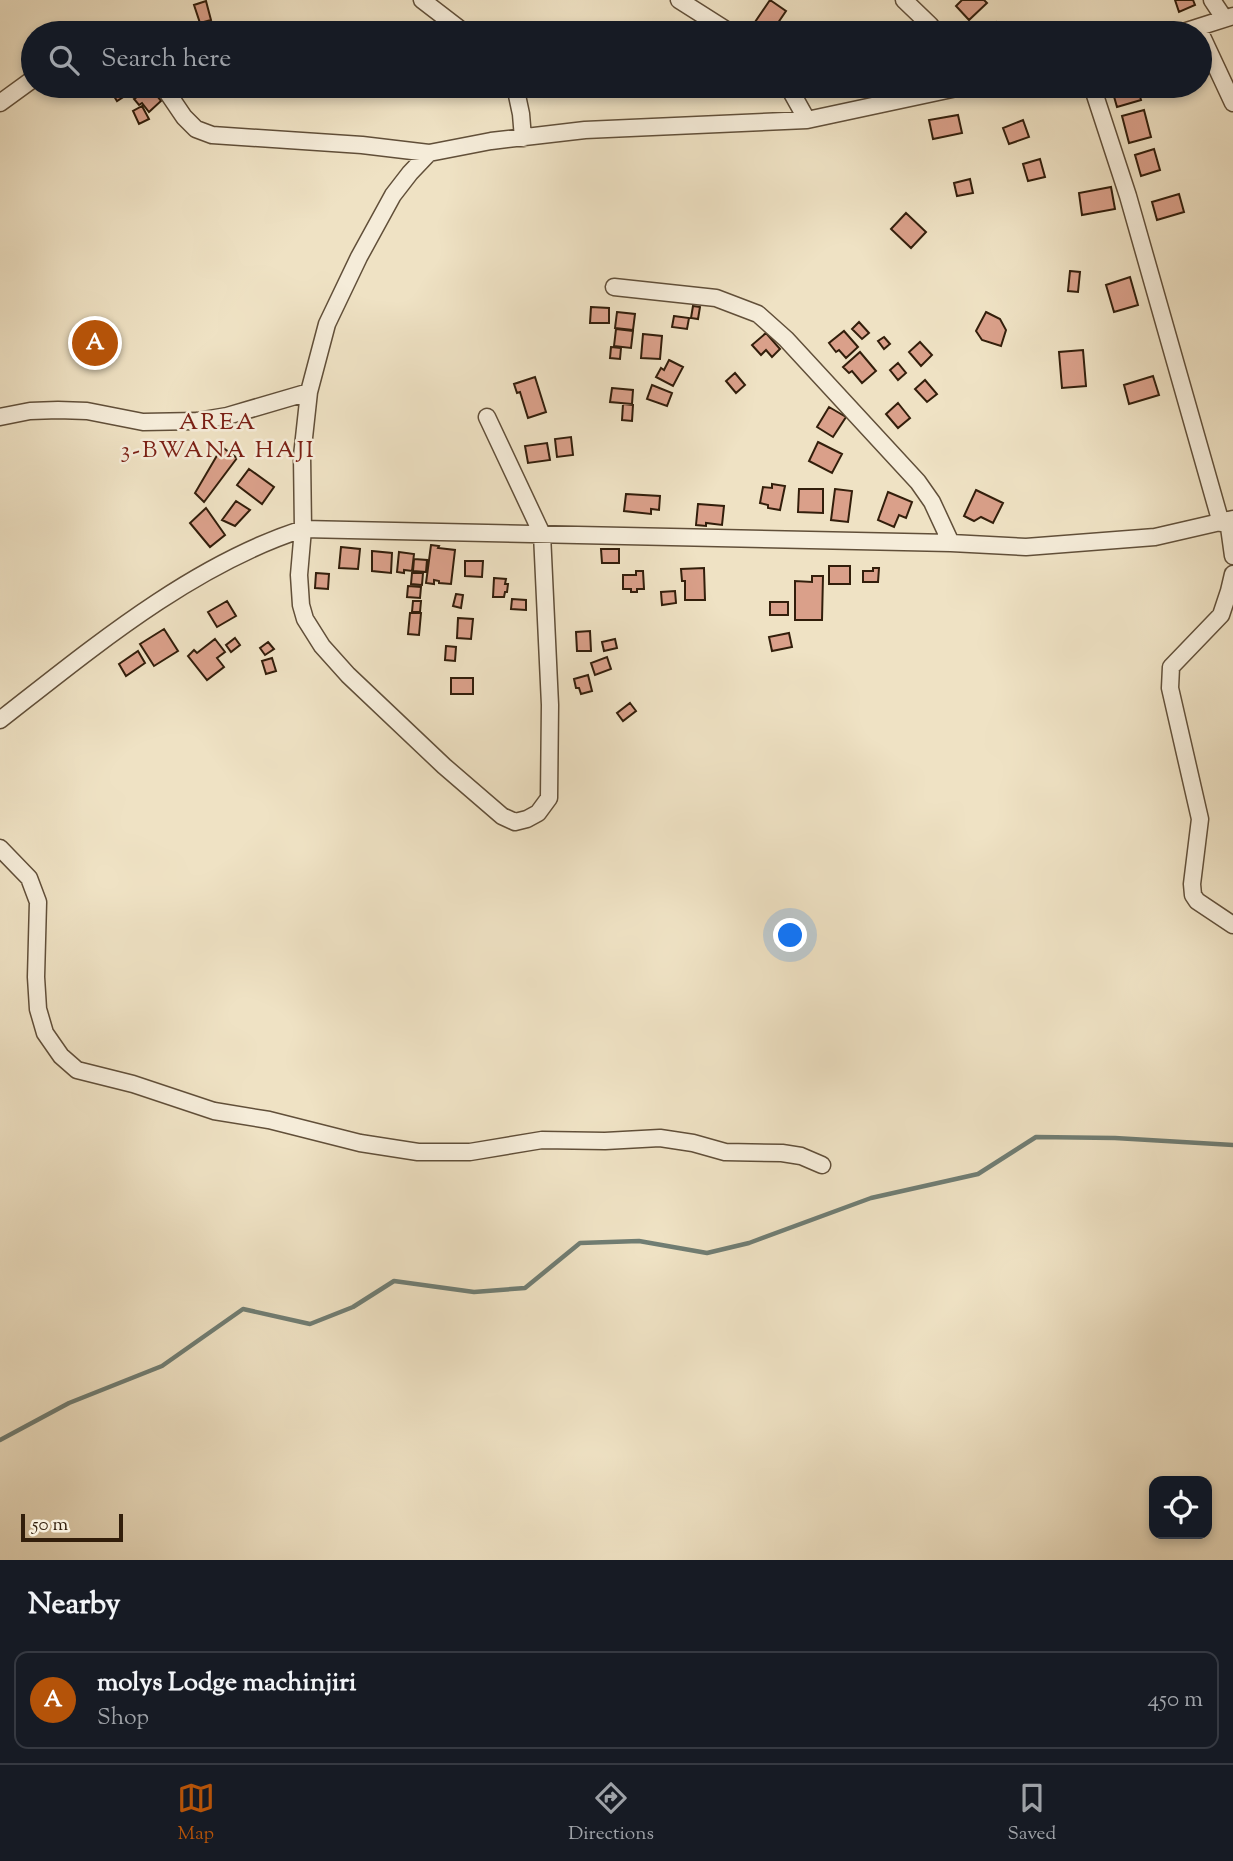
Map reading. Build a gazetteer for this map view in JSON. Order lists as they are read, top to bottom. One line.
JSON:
{"districts":["AREA 3-BWANA HAJI"],"scale_bar":"50 m","page":{"search":"Search here","pins":"A","scale":"50 m","heading":"Nearby","list":[{"mark":"A","name":"molys Lodge machinjiri","note":"Shop","value":"450 m"}],"nav":["Map","Directions","Saved"]}}
